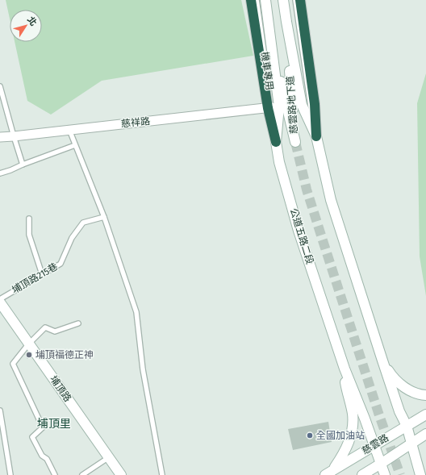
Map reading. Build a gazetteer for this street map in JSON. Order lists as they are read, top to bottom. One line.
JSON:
{"streets":{"street":["慈雲路地下道","慈祥路","公道五路二段","埔頂路","慈雲路"],"lane":["機車專用","埔頂路215巷"]},"crossings":[["機車專用","慈祥路"],["慈雲路地下道","公道五路二段"],["公道五路二段","慈雲路"]],"districts":["埔頂里"],"places":["埔頂福德正神","全國加油站"],"north":"top right"}
